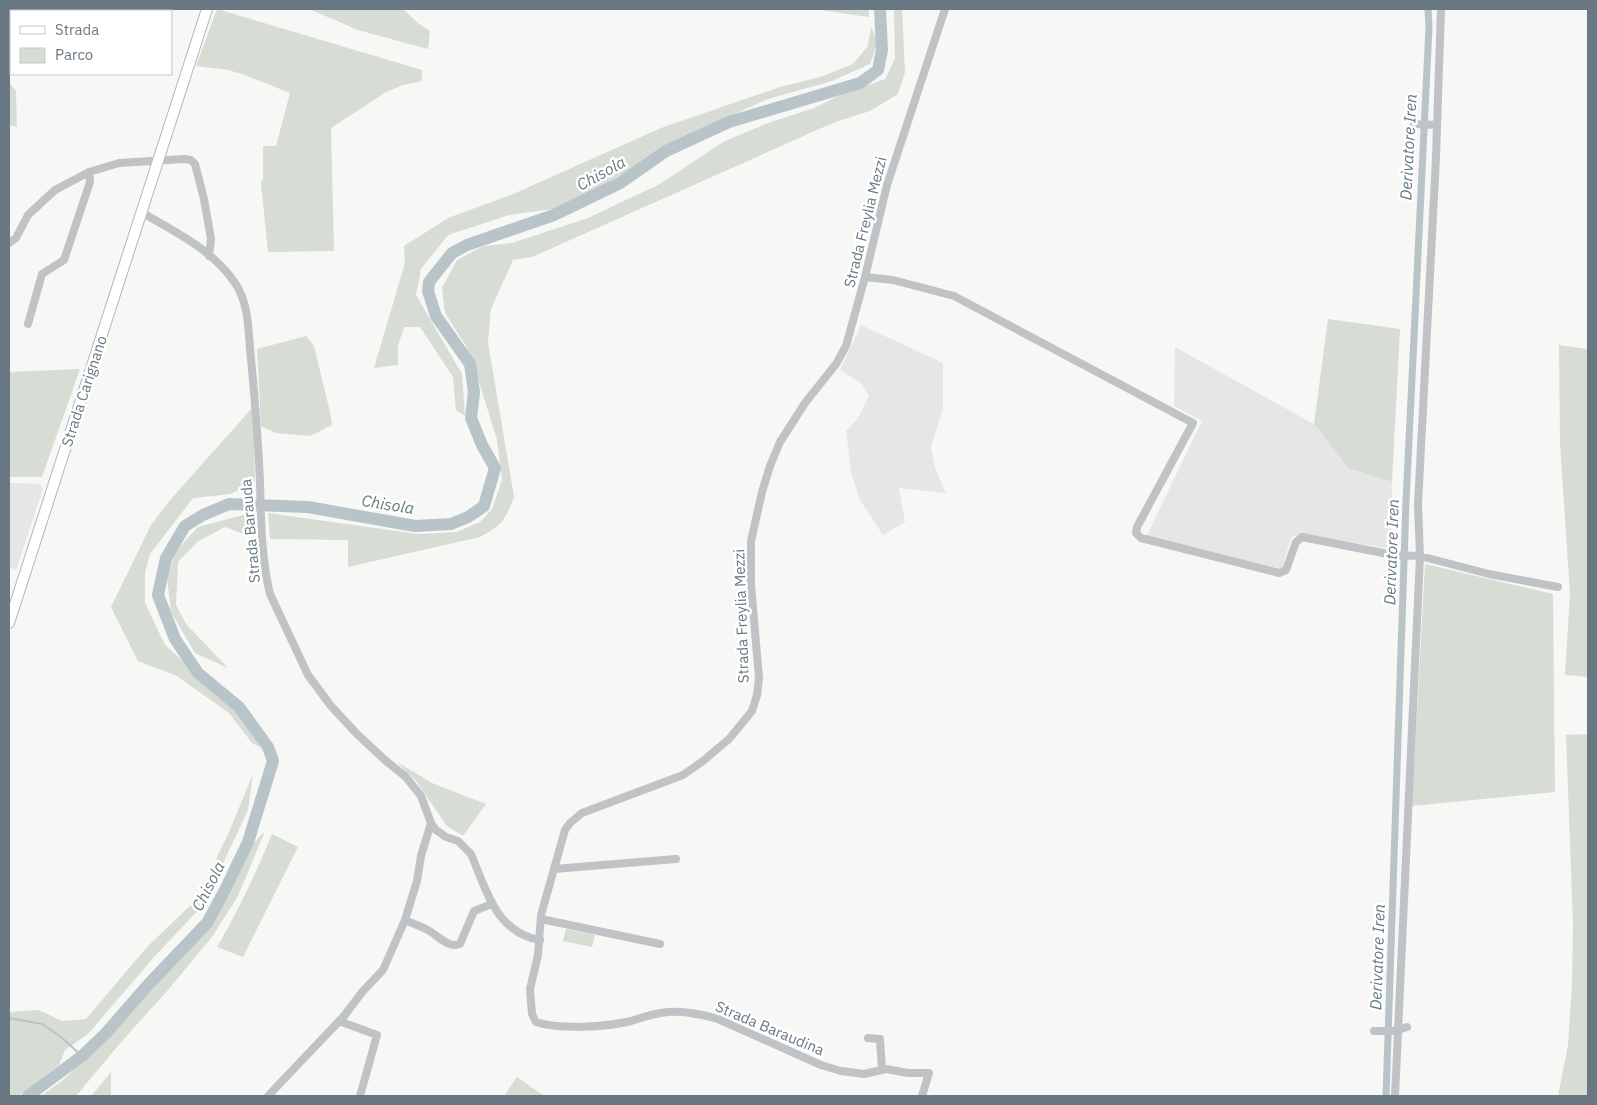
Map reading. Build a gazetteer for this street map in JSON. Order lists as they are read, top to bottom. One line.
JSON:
{"streets":{"main road":["Strada Carignano"],"street":["Strada Freylia Mezzi","Strada Barauda","Strada Baraudina"]},"crossings":[["Strada Freylia Mezzi","Strada Baraudina"],["Strada Carignano","Strada Barauda"]],"water":["Derivatore Iren","Chisola"],"legend":["Strada","Parco"]}
